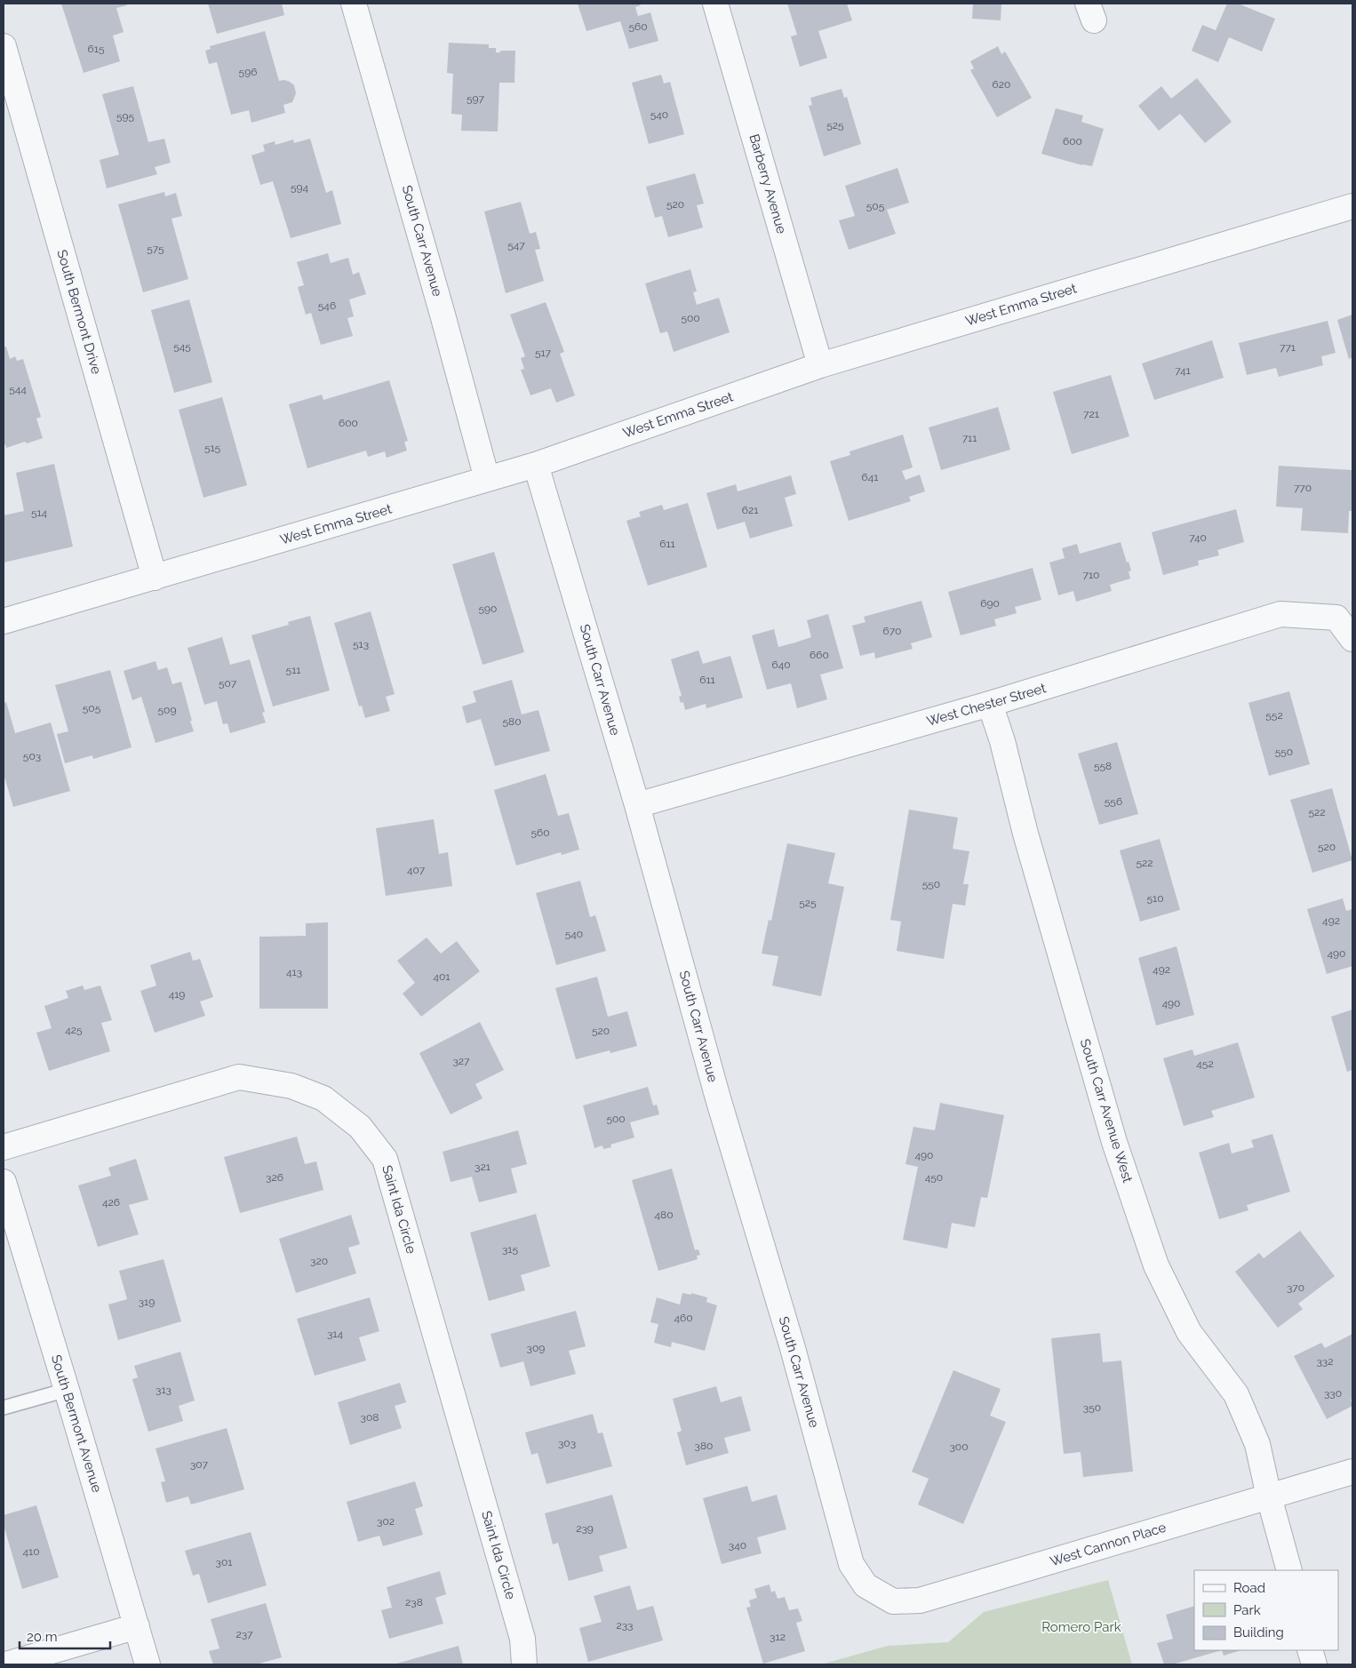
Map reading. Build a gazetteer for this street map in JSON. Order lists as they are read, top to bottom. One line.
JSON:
{"streets":{"street":["Barberry Avenue","South Carr Avenue","West Emma Street","South Bermont Drive","West Chester Street","South Carr Avenue West","Saint Ida Circle","South Bermont Avenue","West Cannon Place"]},"crossings":[["Barberry Avenue","West Emma Street"],["South Carr Avenue","West Emma Street"],["South Carr Avenue","West Chester Street"],["South Carr Avenue","West Cannon Place"],["West Emma Street","South Bermont Drive"],["West Chester Street","South Carr Avenue West"],["South Carr Avenue West","West Cannon Place"]],"parks":["Romero Park"],"house_numbers":["560","615","596","620","597","540","595","525","600","594","520","505","547","575","546","500","545","771","517","741","544","721","600","711","515","641","770","621","514","740","611","710","690","590","670","513","660","640","511","611","507","505","509","552","580","550","503","558","556","522","560","520","522","407","550","510","525","492","540","490","492","413","401","419","490","425","520","327","452","500","490","321","326","450","426","480","315","320","370","319","460","314","309","332","313","330","350","308","303","380","300","307","302","239","340","410","301","238","233","237","312"],"legend":["Road","Park","Building"],"scale_bar":"20 m"}
